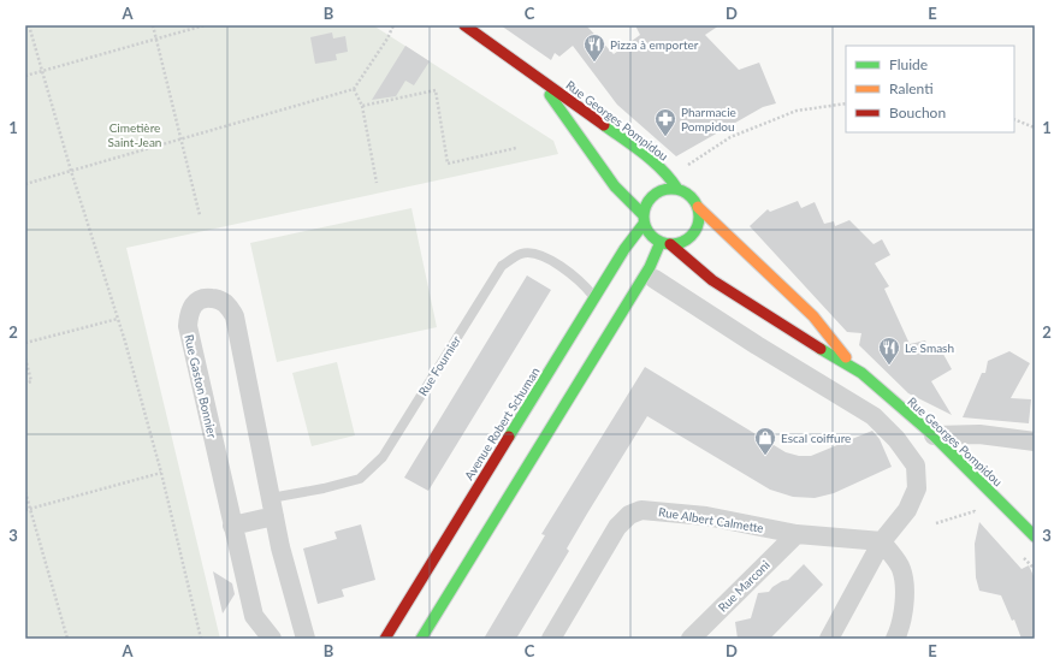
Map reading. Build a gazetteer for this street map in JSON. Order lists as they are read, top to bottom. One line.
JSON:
{"streets":{"main road":["Rue Georges Pompidou","Avenue Robert Schuman"],"street":["Rue Gaston Bonnier","Rue Albert Calmette","Rue Marconi"],"lane":["Rue Fournier"]},"crossings":[["Rue Georges Pompidou","Avenue Robert Schuman"],["Rue Fournier","Rue Gaston Bonnier"],["Rue Fournier","Avenue Robert Schuman"],["Rue Albert Calmette","Rue Marconi"]],"parks":["Cimetière Saint-Jean"],"places":{"restaurant":["Pizza à emporter","Le Smash"],"pharmacy":["Pharmacie Pompidou"],"shop":["Escal coiffure"]},"legend":["Fluide","Ralenti","Bouchon"],"grid":{"columns":["A","B","C","D","E"],"rows":["1","2","3"]}}
